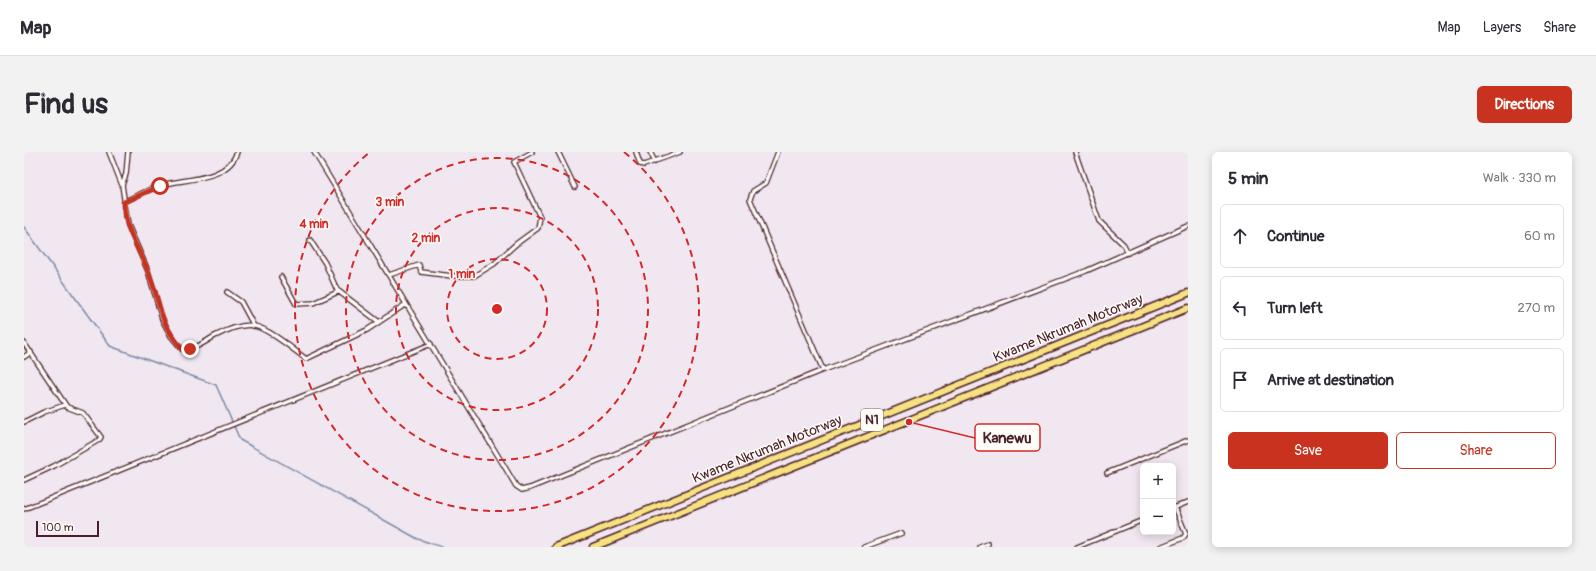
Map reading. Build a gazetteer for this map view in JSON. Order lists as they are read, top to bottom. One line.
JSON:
{"streets":{"highway":["Kwame Nkrumah Motorway","N1"]},"places":["Kanewu"],"scale_bar":"100 m","page":{"header":"Map","nav":["Map","Layers","Share"],"buttons":["Directions",["Save","Share"]],"title":"Find us","heading":["5 min","Walk · 330 m"],"list":[["Continue","60 m"],["Turn left","270 m"],"Arrive at destination"],"map_buttons":["+","−"],"scale":"100 m"},"rings":["3 min","4 min","2 min","1 min"]}
